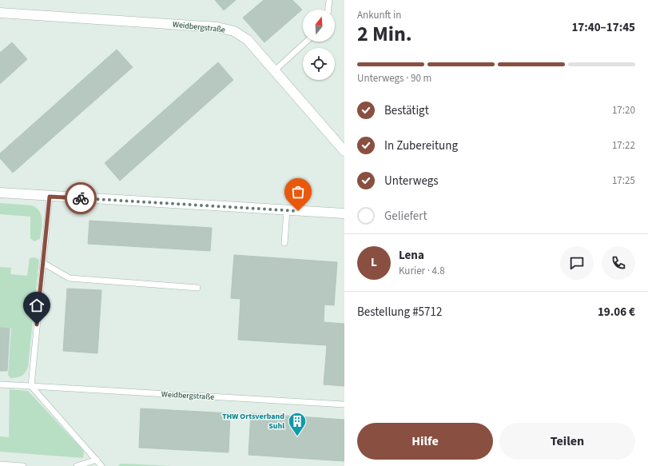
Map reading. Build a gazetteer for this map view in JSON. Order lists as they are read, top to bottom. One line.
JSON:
{"streets":{"street":["Weidbergstraße"]},"places":{"building":["THW Ortsverband Suhl"]},"north":"top","page":{"heading":["2 Min.","Ankunft in","17:40–17:45"],"panel":["Lena","Kurier · 4.8","Bestellung #5712","19.06 €"],"bar":"Unterwegs · 90 m","list":[["Bestätigt","17:20"],["In Zubereitung","17:22"],["Unterwegs","17:25"],"Geliefert"],"round":"L","buttons":["Hilfe","Teilen"]}}
